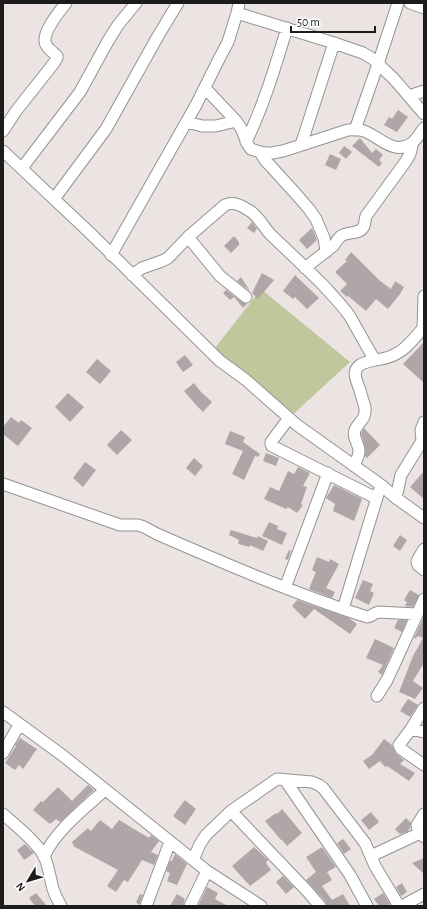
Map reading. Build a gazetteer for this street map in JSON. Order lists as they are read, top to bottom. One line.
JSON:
{"scale_bar":"50 m","north":"bottom left"}
